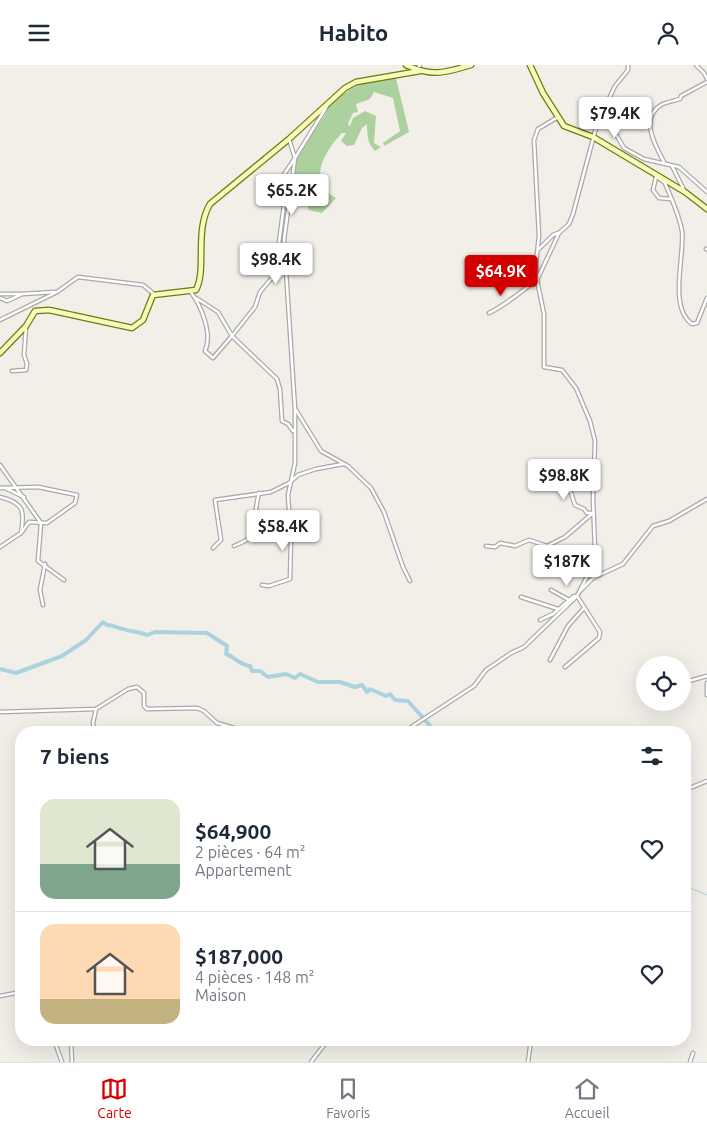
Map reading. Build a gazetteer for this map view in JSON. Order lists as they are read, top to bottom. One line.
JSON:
{"page":{"header":"Habito","price":["$79.4K","$65.2K","$98.4K","$64.9K","$98.8K","$58.4K","$187K"],"heading":"7 biens","list":[{"name":"$64,900","note":"2 pièces · 64 m² · Appartement"},{"name":"$187,000","note":"4 pièces · 148 m² · Maison"}],"tabs":["Carte","Favoris","Accueil"]}}
